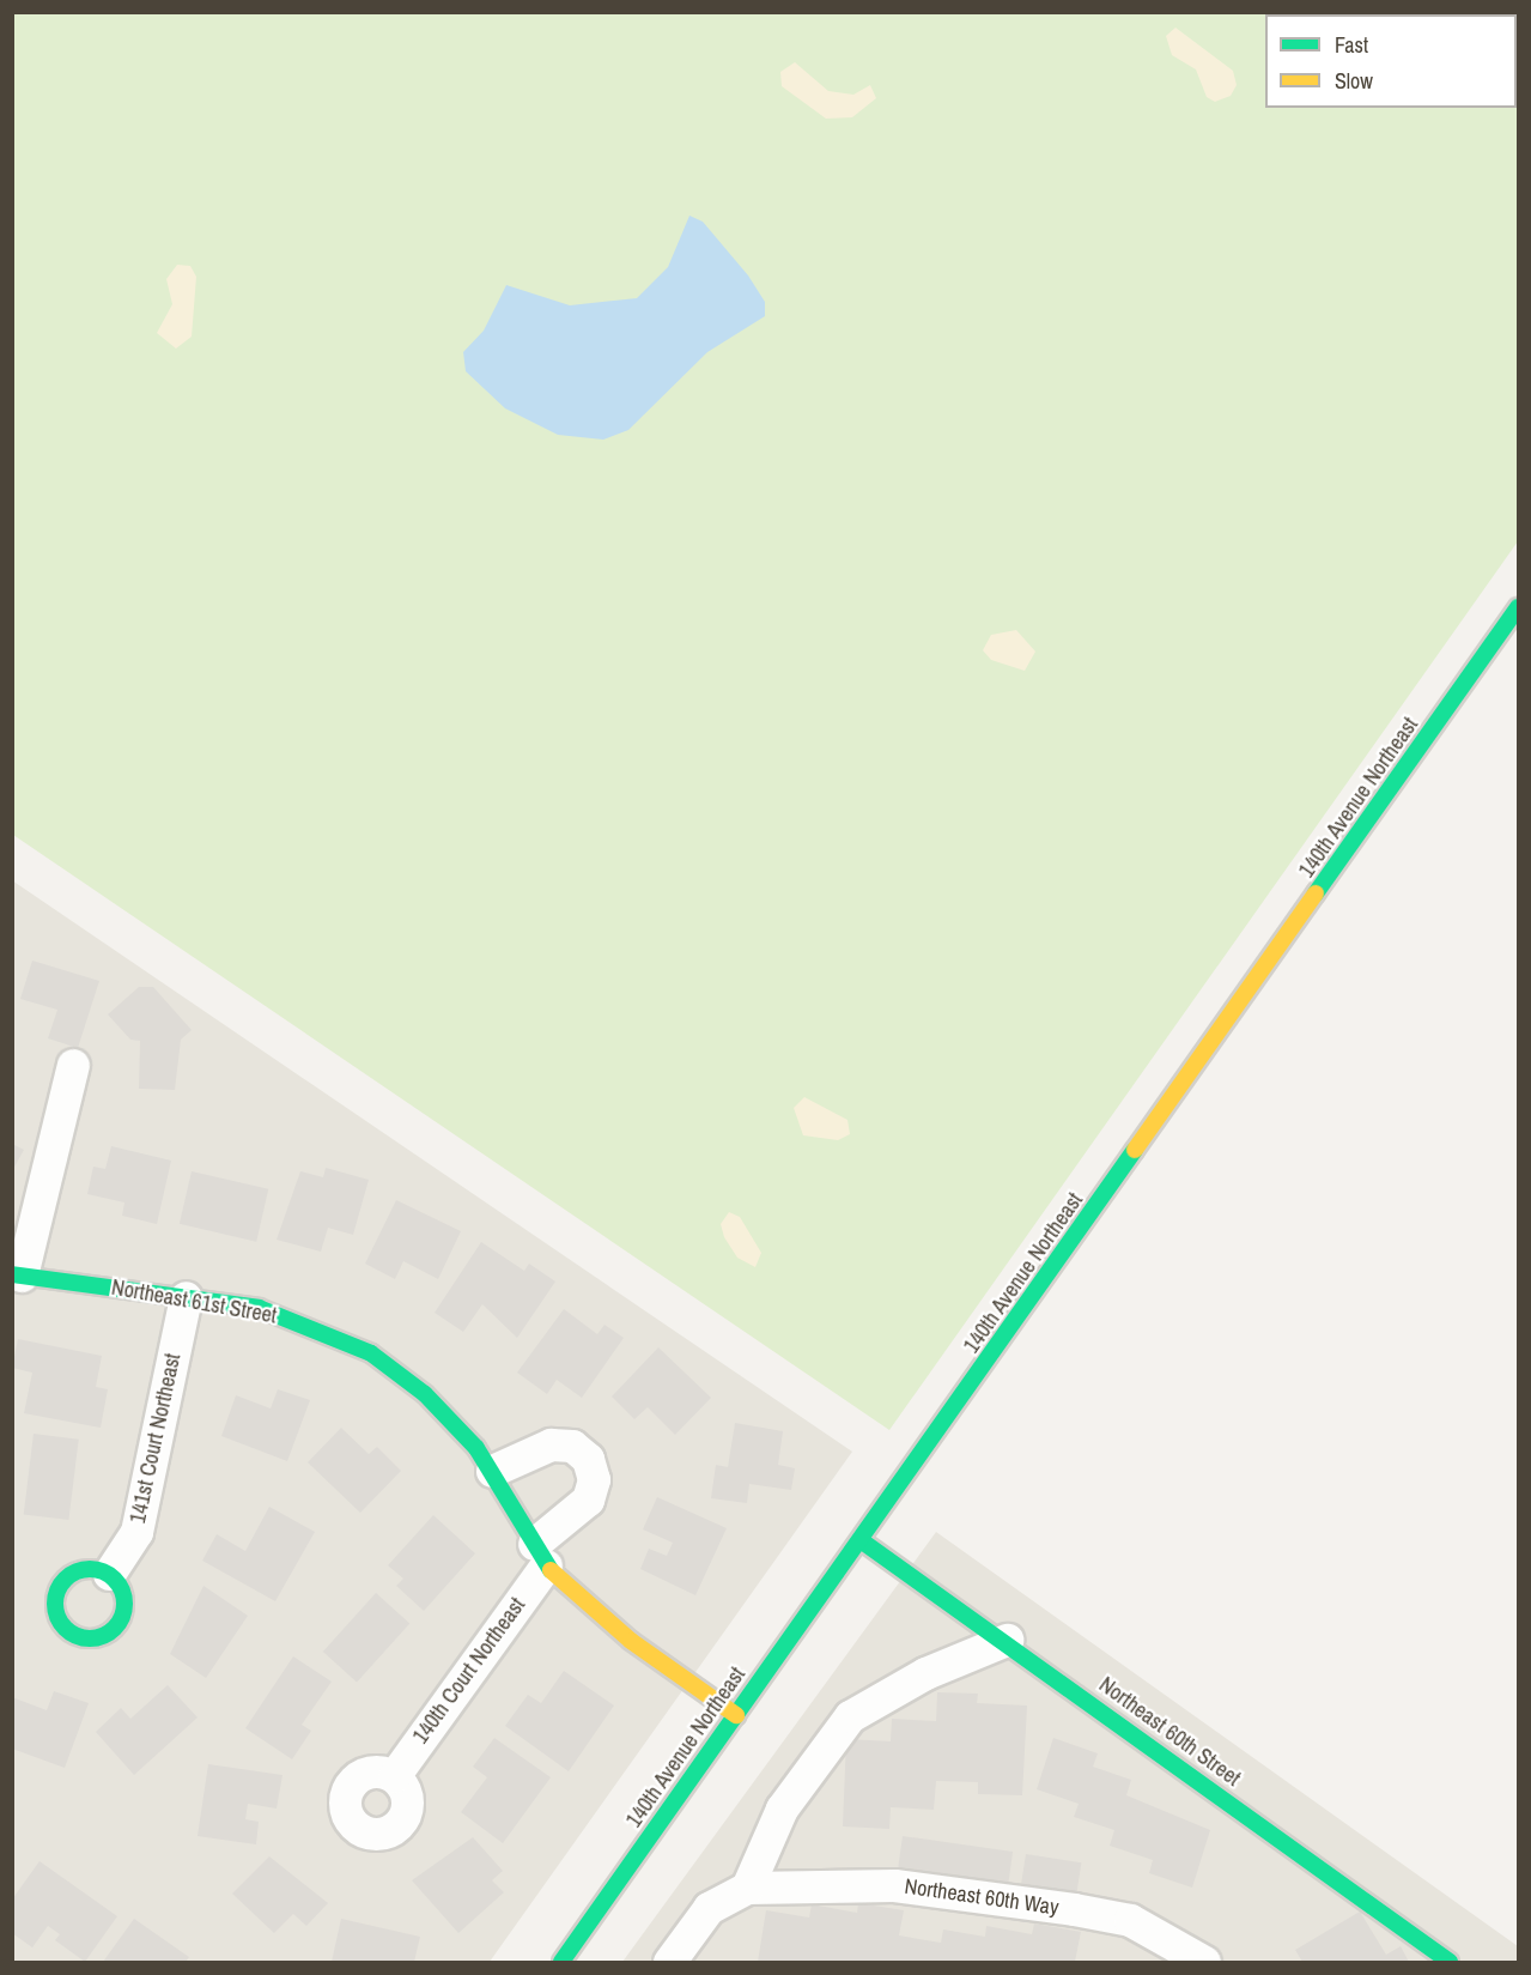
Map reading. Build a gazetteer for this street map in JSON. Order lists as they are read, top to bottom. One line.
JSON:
{"streets":{"street":["140th Avenue Northeast","Northeast 61st Street","141st Court Northeast","140th Court Northeast","Northeast 60th Street","Northeast 60th Way"]},"crossings":[["140th Avenue Northeast","Northeast 61st Street"],["140th Avenue Northeast","Northeast 60th Street"],["Northeast 61st Street","141st Court Northeast"],["Northeast 61st Street","140th Court Northeast"]],"legend":["Fast","Slow"]}
